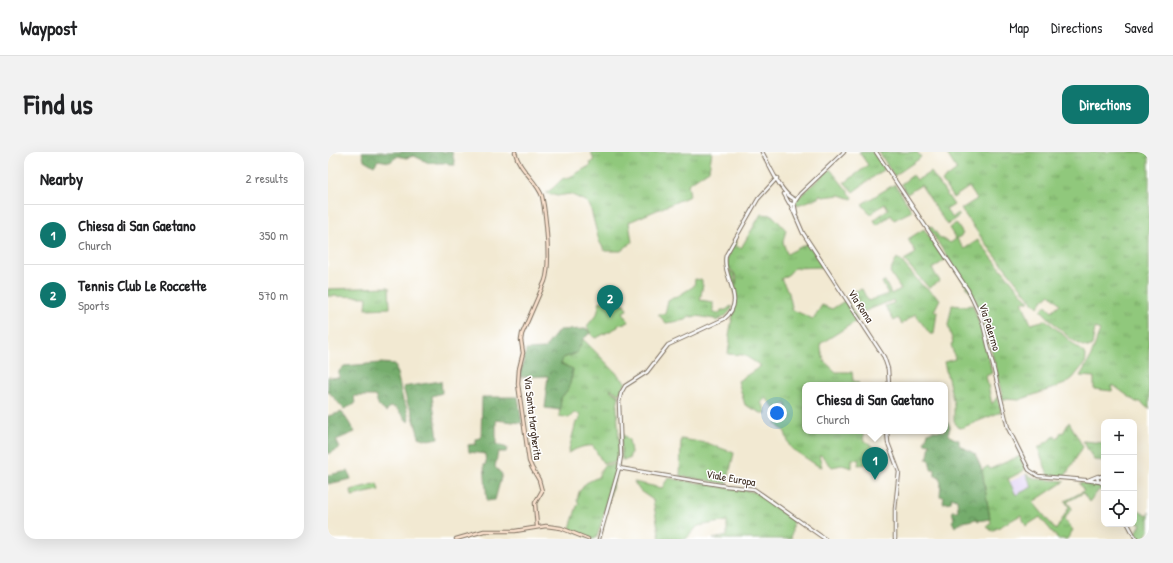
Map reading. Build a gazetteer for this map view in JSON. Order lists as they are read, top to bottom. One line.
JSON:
{"streets":{"main road":["Via Santa Margherita"],"street":["Via Roma","Via Palermo","Viale Europa"]},"page":{"header":"Waypost","nav":["Map","Directions","Saved"],"title":"Find us","buttons":"Directions","heading":["Nearby","2 results"],"list":[{"mark":"1","name":"Chiesa di San Gaetano","note":"Church","value":"350 m"},{"mark":"2","name":"Tennis Club Le Roccette","note":"Sports","value":"570 m"}],"pins":["2","1"],"popup":["Chiesa di San Gaetano","Church"],"map_buttons":["+","−"]}}
